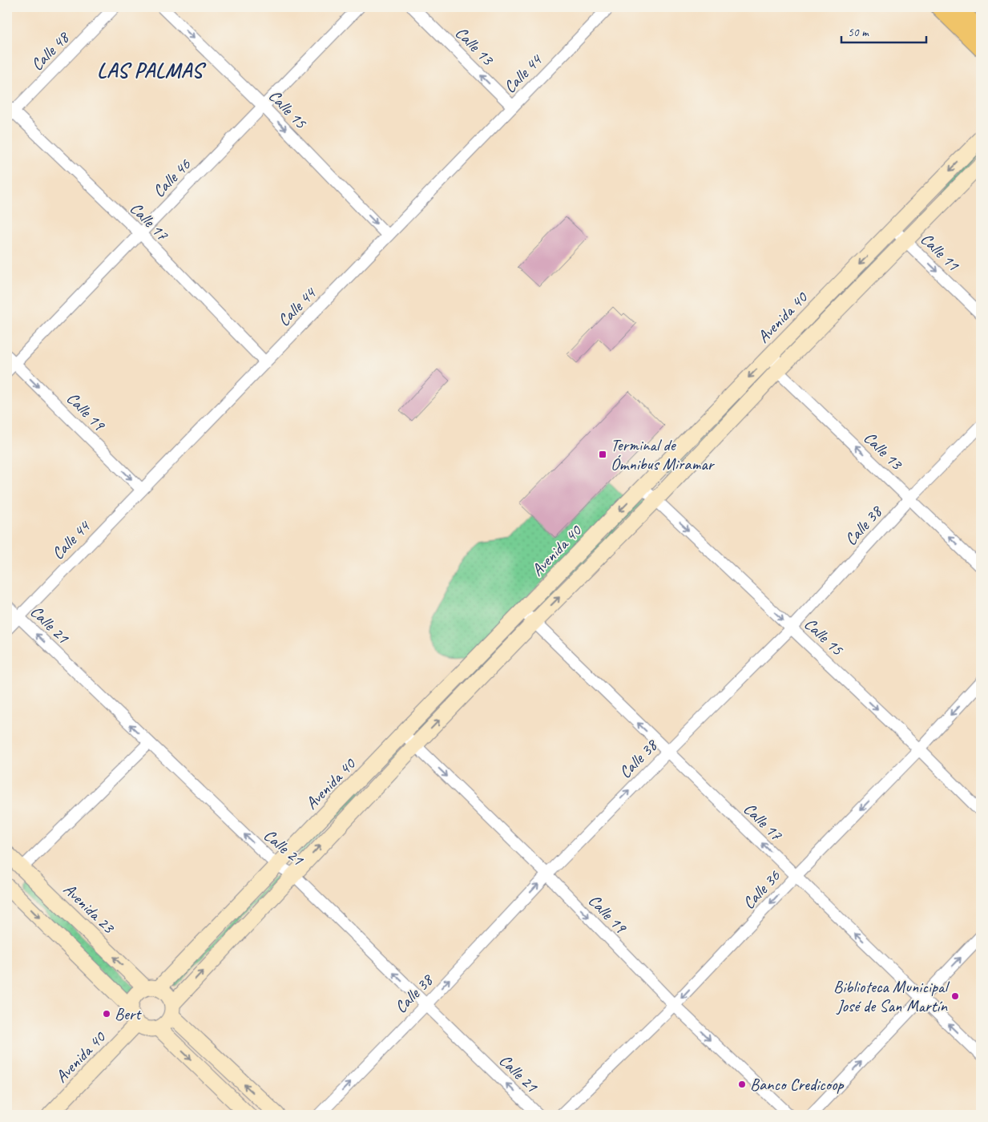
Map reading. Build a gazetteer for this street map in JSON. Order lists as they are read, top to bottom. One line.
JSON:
{"streets":{"main road":["Avenida 40","Avenida 23"],"street":["Calle 13","Calle 48","Calle 44","Calle 15","Calle 46","Calle 17","Calle 11","Calle 19","Calle 38","Calle 21","Calle 36"]},"crossings":[["Calle 13","Calle 44"],["Calle 13","Avenida 40"],["Calle 13","Calle 38"],["Calle 48","Calle 17"],["Calle 44","Calle 15"],["Calle 44","Calle 17"],["Calle 44","Calle 19"],["Calle 44","Calle 21"],["Calle 15","Calle 46"],["Calle 15","Avenida 40"],["Calle 15","Calle 38"],["Calle 15","Calle 36"],["Calle 46","Calle 17"],["Calle 46","Calle 19"],["Calle 17","Avenida 40"],["Calle 17","Calle 38"],["Calle 17","Calle 36"],["Calle 11","Avenida 40"],["Avenida 40","Calle 19"],["Avenida 40","Calle 21"],["Avenida 40","Avenida 23"],["Calle 19","Calle 38"],["Calle 19","Calle 36"],["Calle 38","Calle 21"]],"one_way":["Calle 13","Calle 15","Calle 17","Calle 11","Calle 19","Calle 38","Calle 21","Calle 36"],"districts":["LAS PALMAS"],"places":{"transit":["Terminal de Ómnibus Miramar"],"other":["Biblioteca Municipal José de San Martín","Bert","Banco Credicoop"]},"scale_bar":"50 m"}
